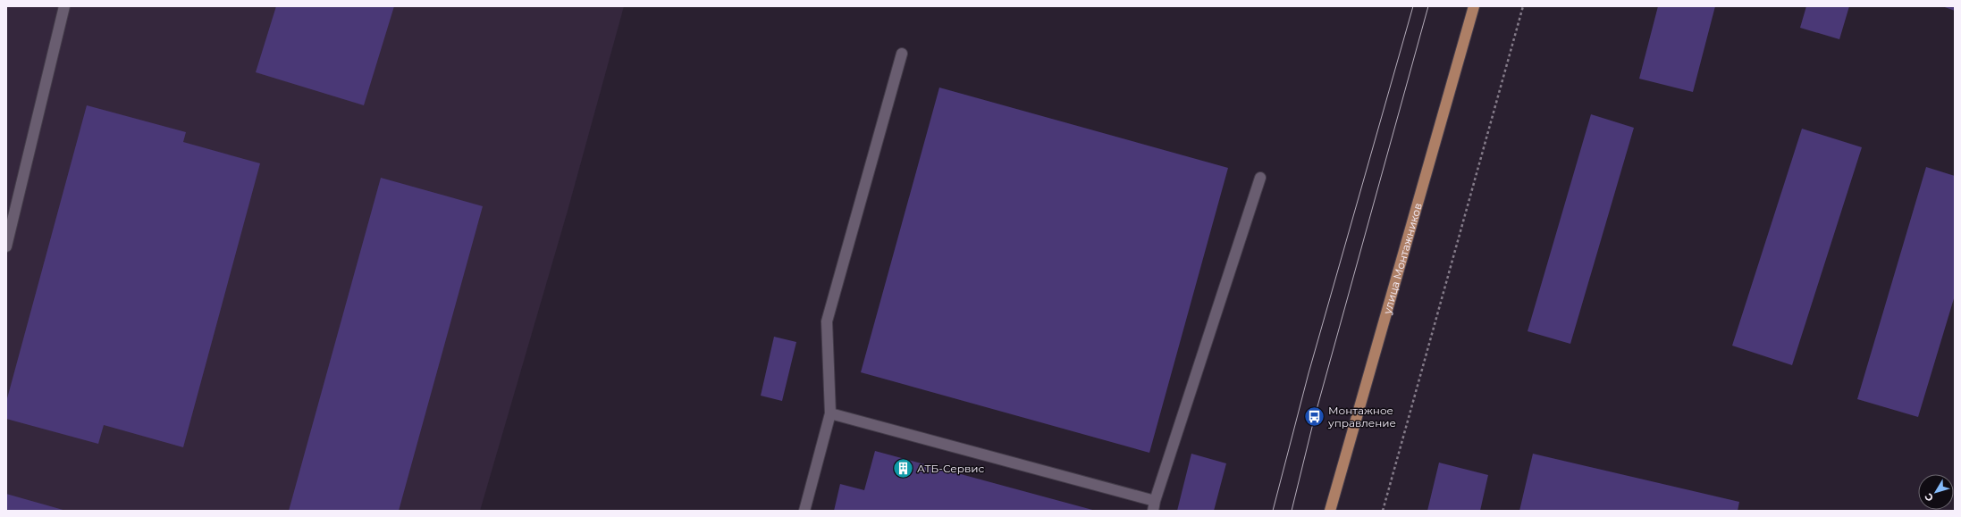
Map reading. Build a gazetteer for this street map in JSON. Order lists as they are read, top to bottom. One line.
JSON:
{"streets":{"main road":["улица Монтажников"]},"places":{"bus stop":["Монтажное управление"],"building":["АТБ-Сервис"]},"north":"bottom left"}
